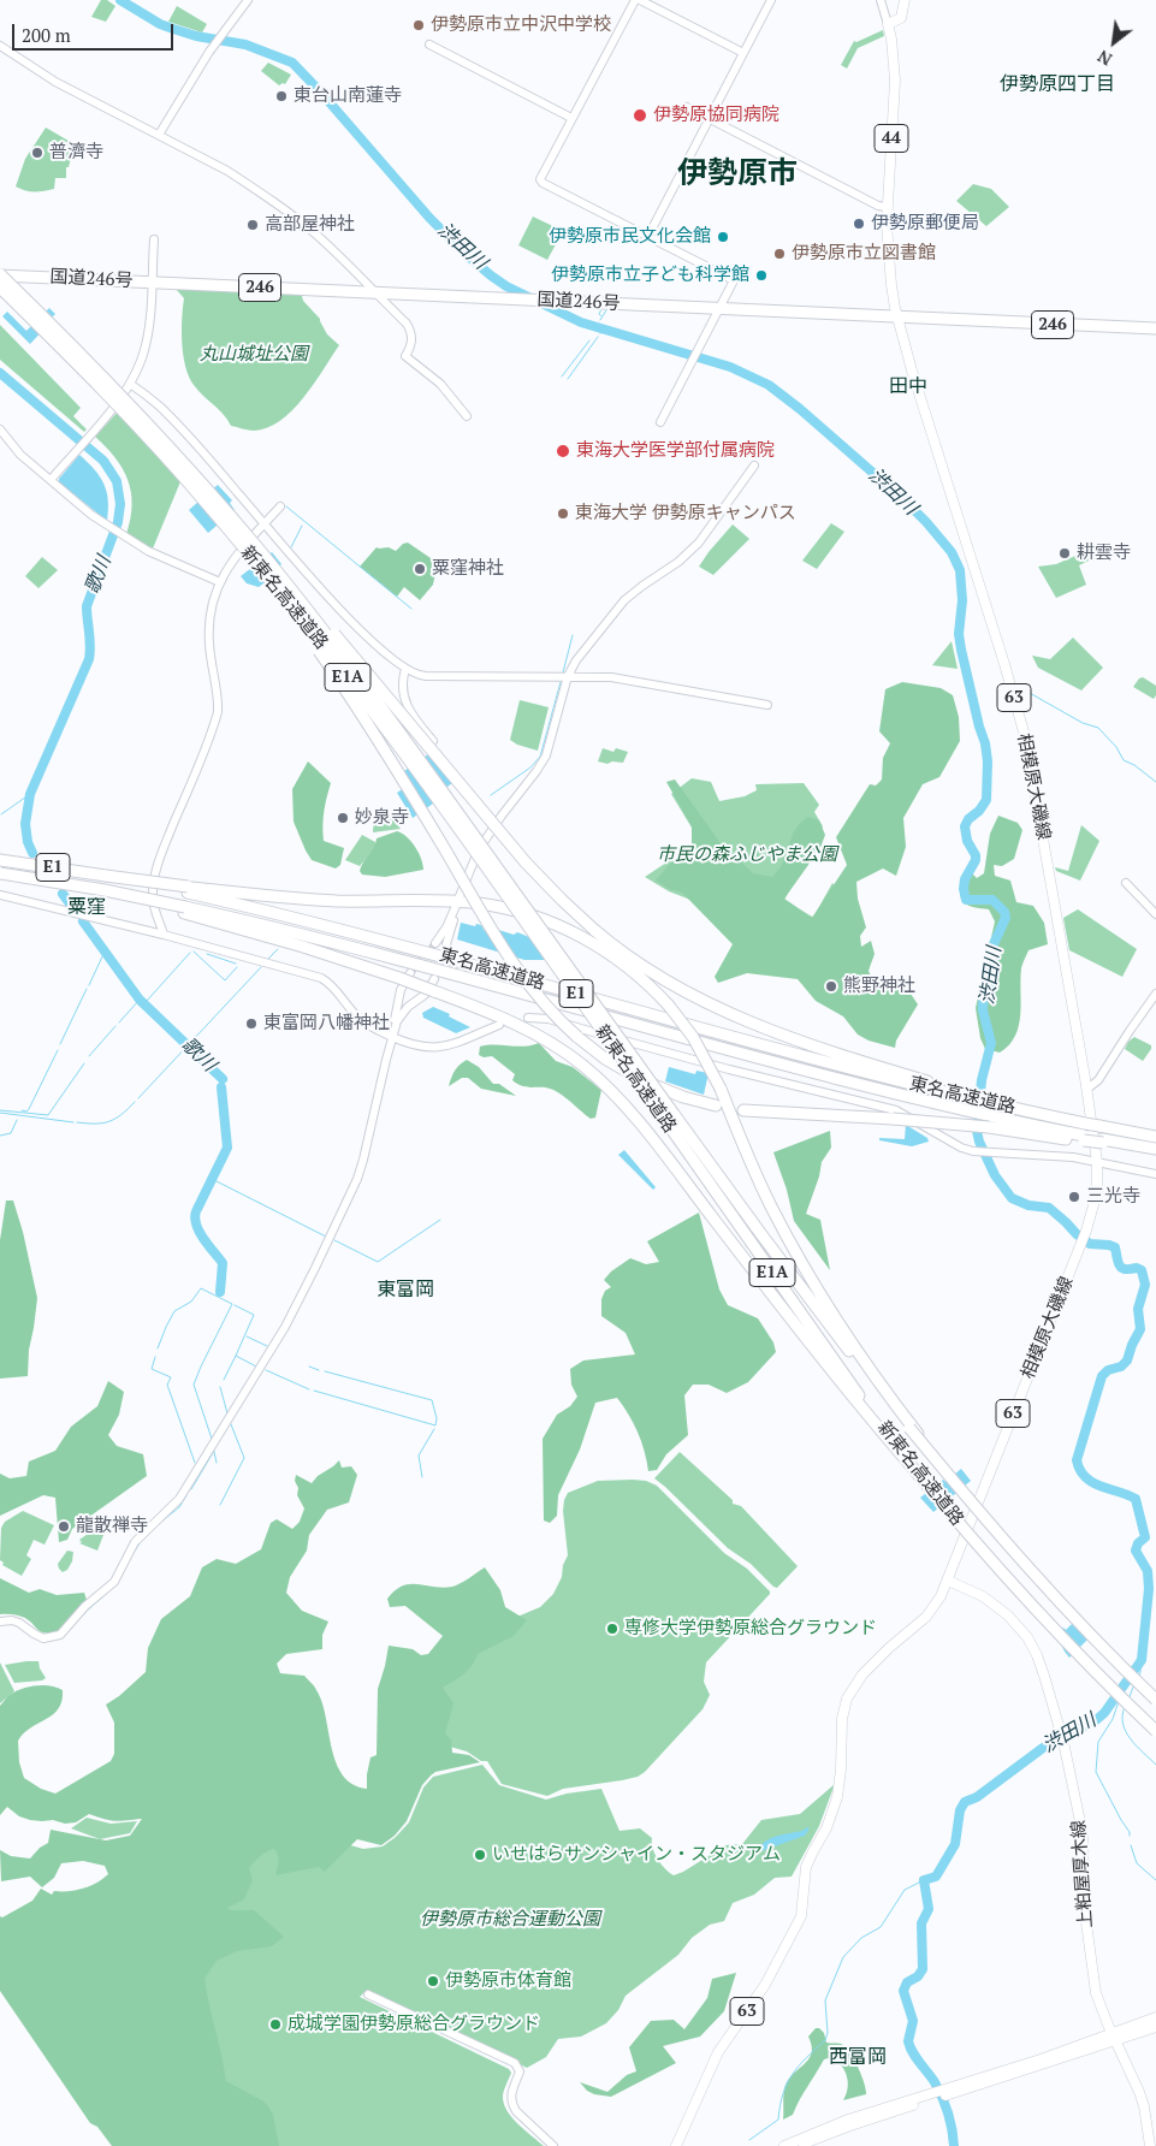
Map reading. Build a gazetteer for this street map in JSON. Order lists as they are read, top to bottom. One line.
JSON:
{"streets":{"highway":["国道246号","246","新東名高速道路","E1A","E1","東名高速道路"],"main road":["44","63","相模原大磯線","上粕屋厚木線"]},"crossings":[["44","国道246号"],["44","相模原大磯線"],["国道246号","新東名高速道路"],["国道246号","相模原大磯線"],["相模原大磯線","上粕屋厚木線"],["E1","東名高速道路"]],"districts":["伊勢原四丁目","伊勢原市","田中","粟窪","東富岡","西富岡"],"water":["渋田川","歌川"],"parks":["丸山城址公園","市民の森ふじやま公園","伊勢原市総合運動公園"],"places":["伊勢原市立中沢中学校","東台山南蓮寺","伊勢原協同病院","普濟寺","伊勢原郵便局","高部屋神社","伊勢原市民文化会館","伊勢原市立図書館","伊勢原市立子ども科学館","東海大学医学部付属病院","東海大学 伊勢原キャンパス","耕雲寺","粟窪神社","妙泉寺","熊野神社","東富岡八幡神社","三光寺","龍散禅寺","専修大学伊勢原総合グラウンド","いせはらサンシャイン・スタジアム","伊勢原市体育館","成城学園伊勢原総合グラウンド"],"scale_bar":"200 m","north":"bottom left"}
